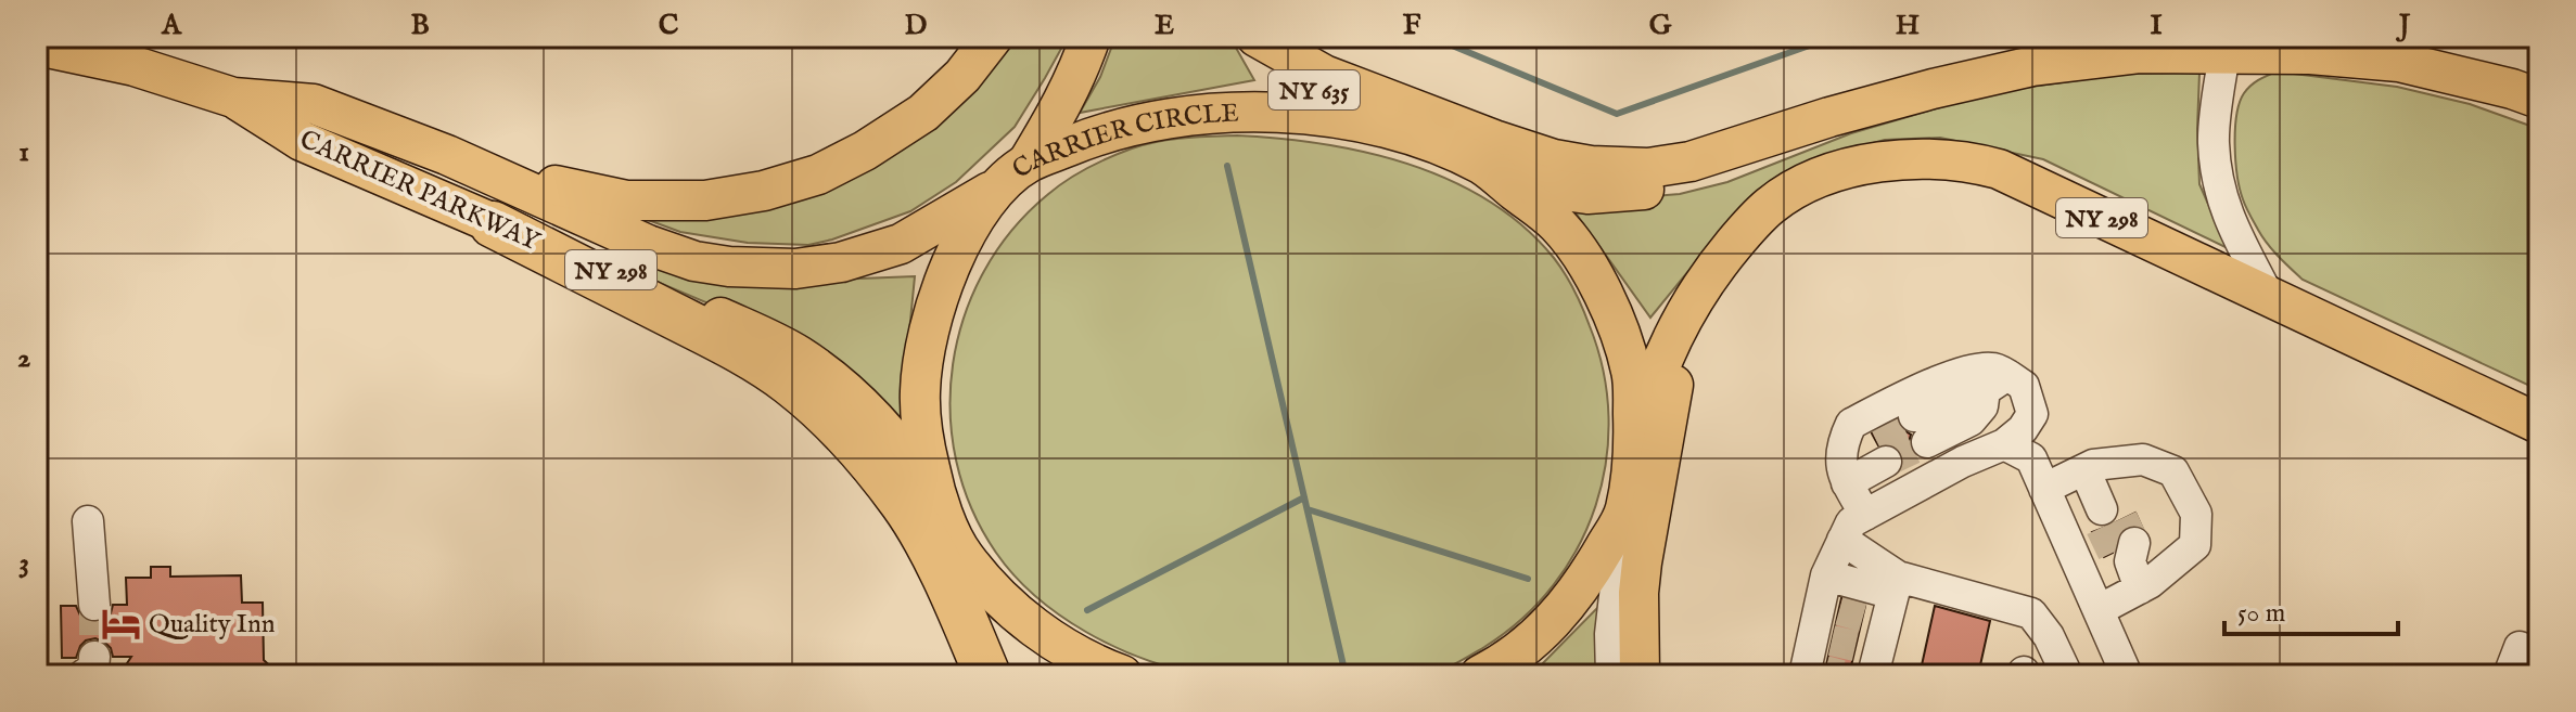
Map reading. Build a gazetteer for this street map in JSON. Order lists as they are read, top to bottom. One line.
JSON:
{"streets":{"main road":["NY 635","CARRIER CIRCLE","CARRIER PARKWAY","NY 298"]},"crossings":[["NY 635","CARRIER CIRCLE"],["CARRIER CIRCLE","CARRIER PARKWAY"],["CARRIER CIRCLE","NY 298"]],"places":{"hotel":["Quality Inn"]},"scale_bar":"50 m","grid":{"columns":["A","B","C","D","E","F","G","H","I","J"],"rows":["1","2","3"]}}
